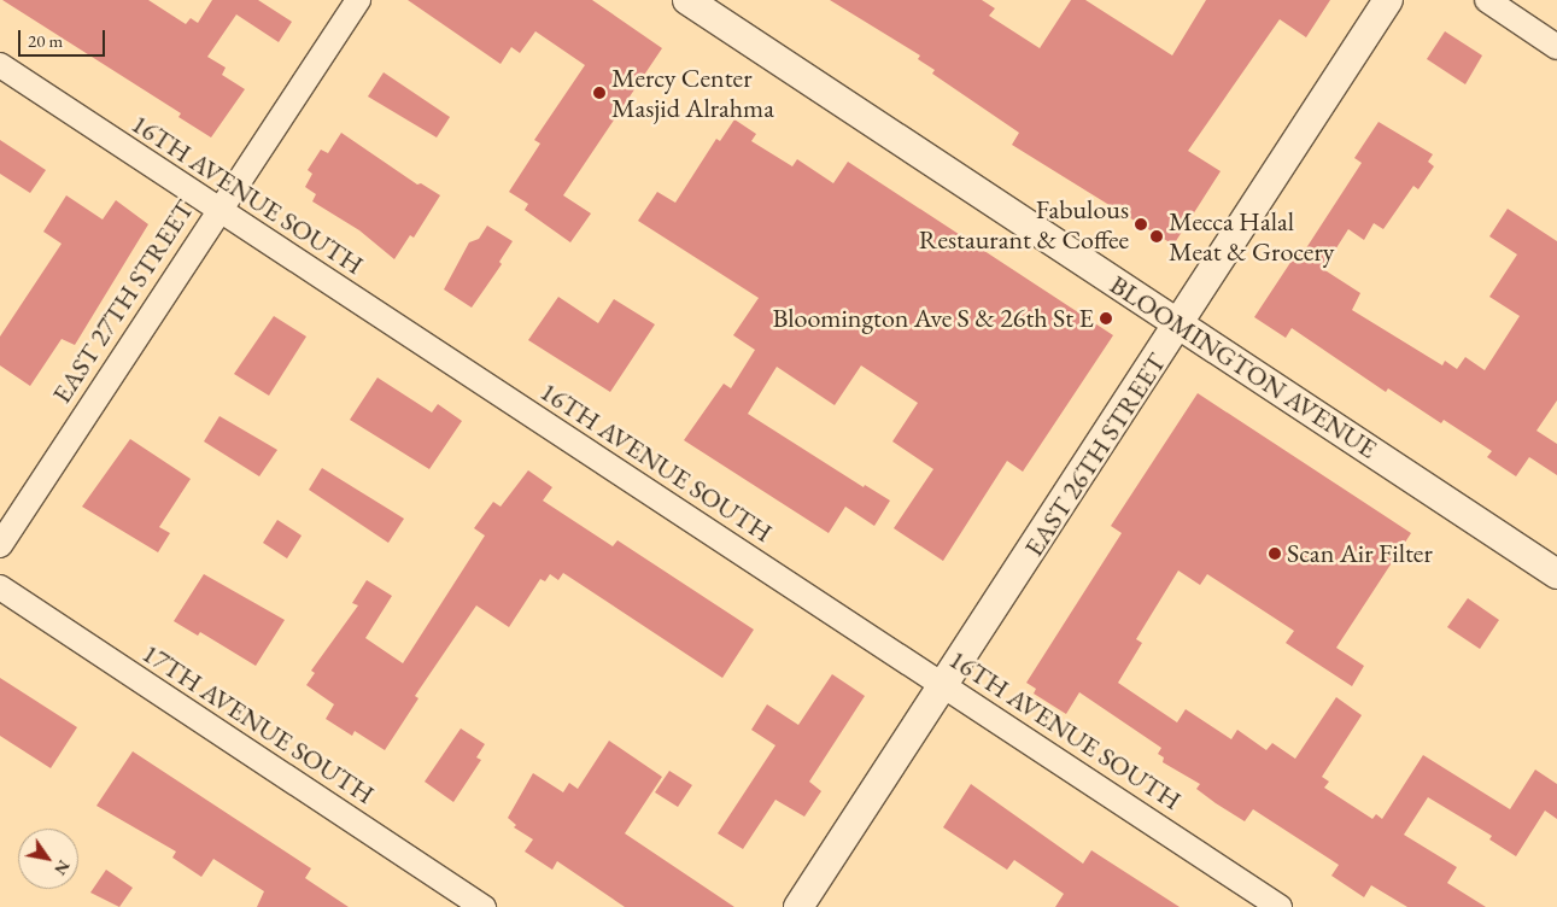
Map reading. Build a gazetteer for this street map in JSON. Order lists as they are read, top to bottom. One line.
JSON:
{"streets":{"street":["16TH AVENUE SOUTH","EAST 27TH STREET","BLOOMINGTON AVENUE","EAST 26TH STREET","17TH AVENUE SOUTH"]},"crossings":[["16TH AVENUE SOUTH","EAST 27TH STREET"],["16TH AVENUE SOUTH","EAST 26TH STREET"],["BLOOMINGTON AVENUE","EAST 26TH STREET"]],"places":["Mercy Center Masjid Alrahma","Fabulous Restaurant & Coffee","Mecca Halal Meat & Grocery","Bloomington Ave S & 26th St E","Scan Air Filter"],"scale_bar":"20 m","north":"bottom right"}
